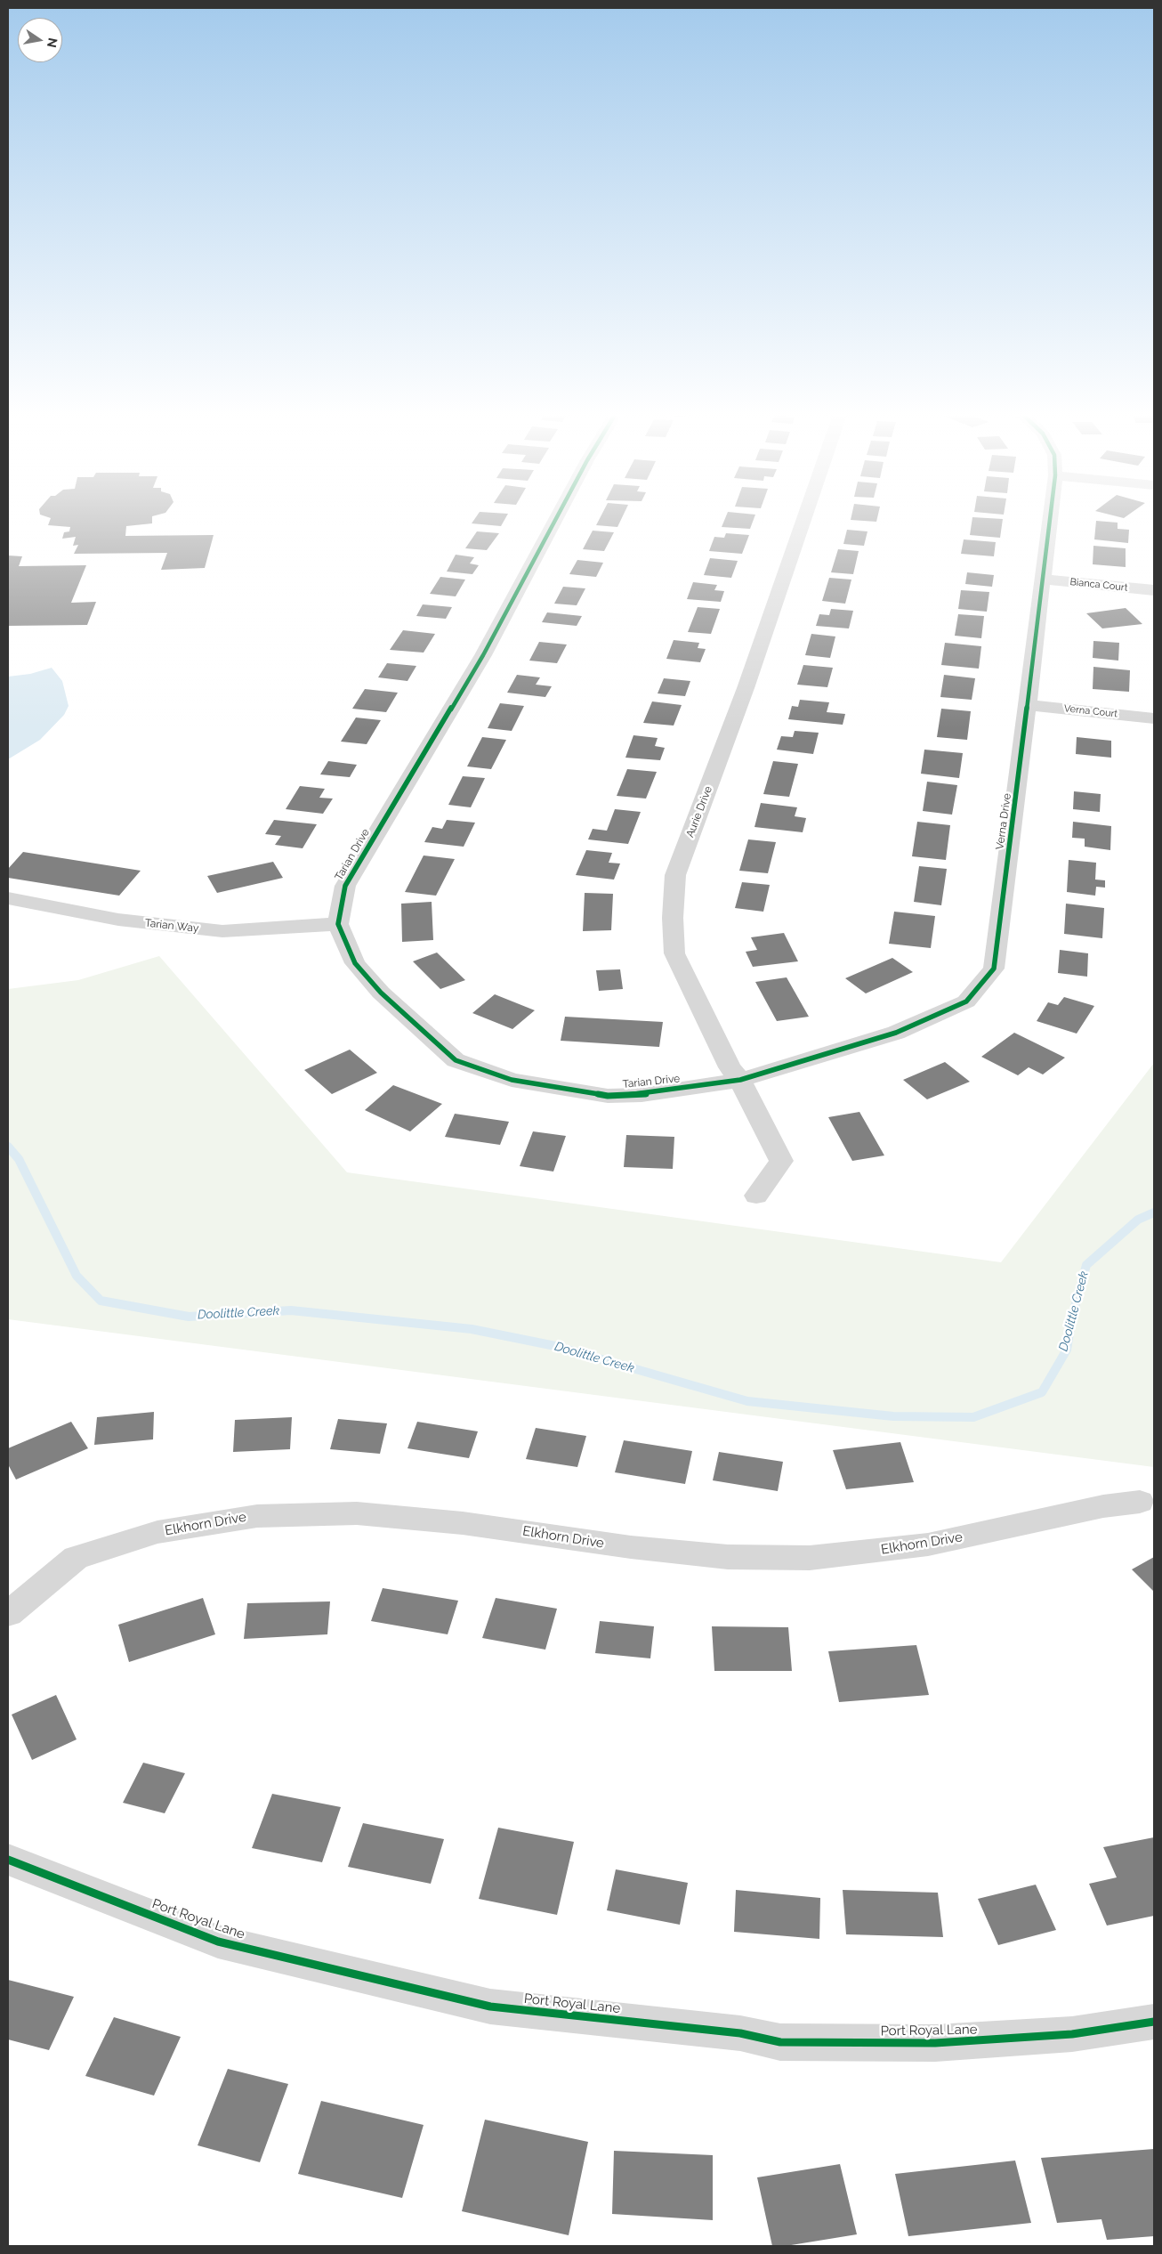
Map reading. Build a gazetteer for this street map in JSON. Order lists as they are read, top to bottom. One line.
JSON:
{"streets":{"street":["Bianca Court","Verna Court","Aurie Drive","Verna Drive","Tarian Drive","Tarian Way","Elkhorn Drive","Port Royal Lane"]},"crossings":[["Bianca Court","Verna Drive"],["Verna Court","Verna Drive"],["Aurie Drive","Verna Drive"],["Aurie Drive","Tarian Drive"],["Verna Drive","Tarian Drive"],["Tarian Drive","Tarian Way"]],"water":["Doolittle Creek"],"north":"right"}
